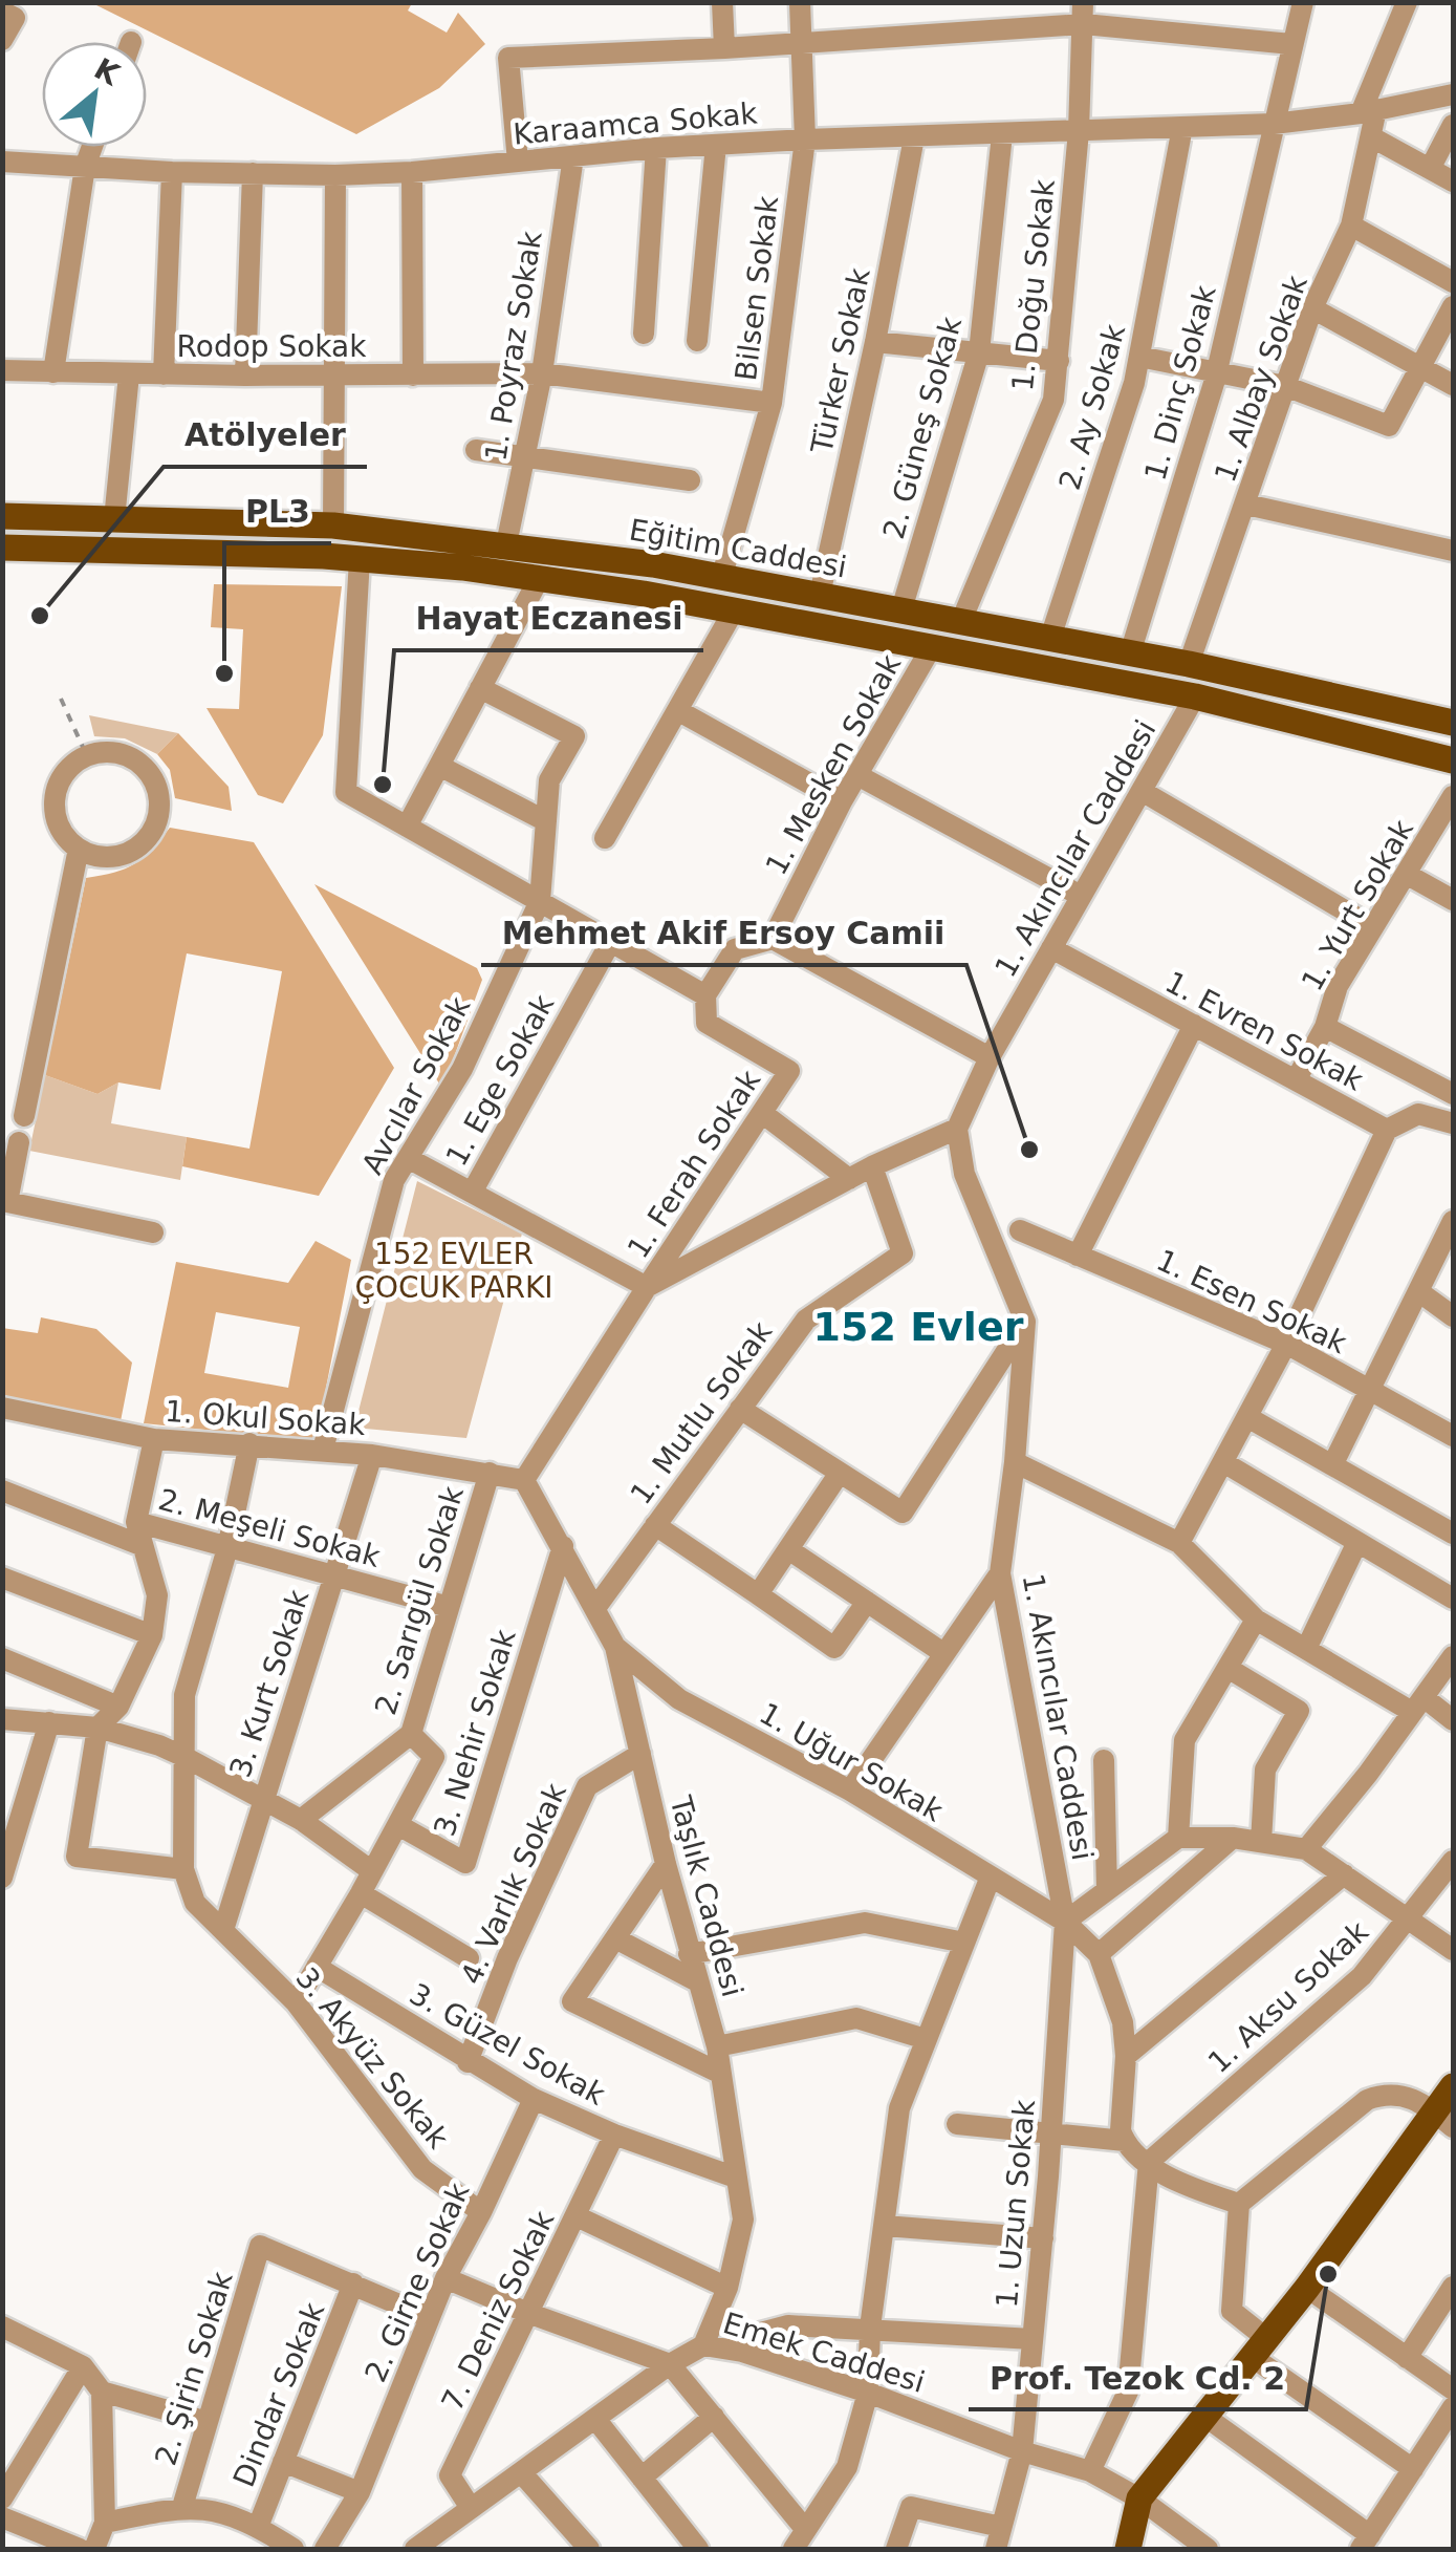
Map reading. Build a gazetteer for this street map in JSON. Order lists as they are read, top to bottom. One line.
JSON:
{"streets":{"main road":["Eğitim Caddesi"],"street":["Karaamca Sokak","1. Doğu Sokak","Bilsen Sokak","Rodop Sokak","1. Poyraz Sokak","Türker Sokak","1. Albay Sokak","1. Dinç Sokak","2. Ay Sokak","2. Güneş Sokak","1. Mesken Sokak","1. Akıncılar Caddesi","1. Yurt Sokak","1. Evren Sokak","1. Ege Sokak","Avcılar Sokak","1. Ferah Sokak","1. Esen Sokak","1. Mutlu Sokak","1. Okul Sokak","2. Meşeli Sokak","2. Sarıgül Sokak","3. Kurt Sokak","3. Nehir Sokak","1. Uğur Sokak","4. Varlık Sokak","Taşlık Caddesi","1. Aksu Sokak","3. Güzel Sokak","3. Akyüz Sokak","1. Uzun Sokak","2. Girne Sokak","7. Deniz Sokak","Emek Caddesi","2. Şirin Sokak","Dindar Sokak"]},"crossings":[["Karaamca Sokak","1. Doğu Sokak"],["Karaamca Sokak","Bilsen Sokak"],["Karaamca Sokak","1. Poyraz Sokak"],["Karaamca Sokak","Türker Sokak"],["Karaamca Sokak","1. Albay Sokak"],["Karaamca Sokak","1. Dinç Sokak"],["Karaamca Sokak","2. Ay Sokak"],["Karaamca Sokak","2. Güneş Sokak"],["1. Doğu Sokak","Eğitim Caddesi"],["Bilsen Sokak","Rodop Sokak"],["Bilsen Sokak","Eğitim Caddesi"],["Rodop Sokak","1. Poyraz Sokak"],["1. Poyraz Sokak","Eğitim Caddesi"],["Türker Sokak","Eğitim Caddesi"],["1. Albay Sokak","Eğitim Caddesi"],["1. Dinç Sokak","Eğitim Caddesi"],["2. Ay Sokak","Eğitim Caddesi"],["2. Güneş Sokak","Eğitim Caddesi"],["Eğitim Caddesi","1. Mesken Sokak"],["Eğitim Caddesi","1. Akıncılar Caddesi"],["1. Akıncılar Caddesi","1. Evren Sokak"],["1. Akıncılar Caddesi","1. Uğur Sokak"],["1. Akıncılar Caddesi","1. Uzun Sokak"],["Avcılar Sokak","1. Okul Sokak"],["1. Ferah Sokak","1. Okul Sokak"],["1. Ferah Sokak","Taşlık Caddesi"],["1. Mutlu Sokak","Taşlık Caddesi"],["1. Okul Sokak","2. Sarıgül Sokak"],["1. Okul Sokak","3. Kurt Sokak"],["1. Okul Sokak","Taşlık Caddesi"],["1. Okul Sokak","3. Akyüz Sokak"],["2. Meşeli Sokak","2. Sarıgül Sokak"],["2. Meşeli Sokak","3. Kurt Sokak"],["2. Meşeli Sokak","3. Akyüz Sokak"],["3. Kurt Sokak","3. Akyüz Sokak"],["3. Nehir Sokak","Taşlık Caddesi"],["1. Uğur Sokak","Taşlık Caddesi"],["1. Uğur Sokak","1. Uzun Sokak"],["4. Varlık Sokak","Taşlık Caddesi"],["4. Varlık Sokak","3. Güzel Sokak"],["Taşlık Caddesi","3. Güzel Sokak"],["Taşlık Caddesi","Emek Caddesi"],["3. Güzel Sokak","2. Girne Sokak"],["3. Güzel Sokak","7. Deniz Sokak"],["3. Akyüz Sokak","2. Girne Sokak"],["1. Uzun Sokak","Emek Caddesi"],["7. Deniz Sokak","Emek Caddesi"],["2. Şirin Sokak","Dindar Sokak"]],"districts":["152 Evler"],"parks":["152 EVLER ÇOCUK PARKI"],"places":["Atölyeler","PL3","Hayat Eczanesi","Mehmet Akif Ersoy Camii","Prof. Tezok Cd. 2"],"north":"top right"}
